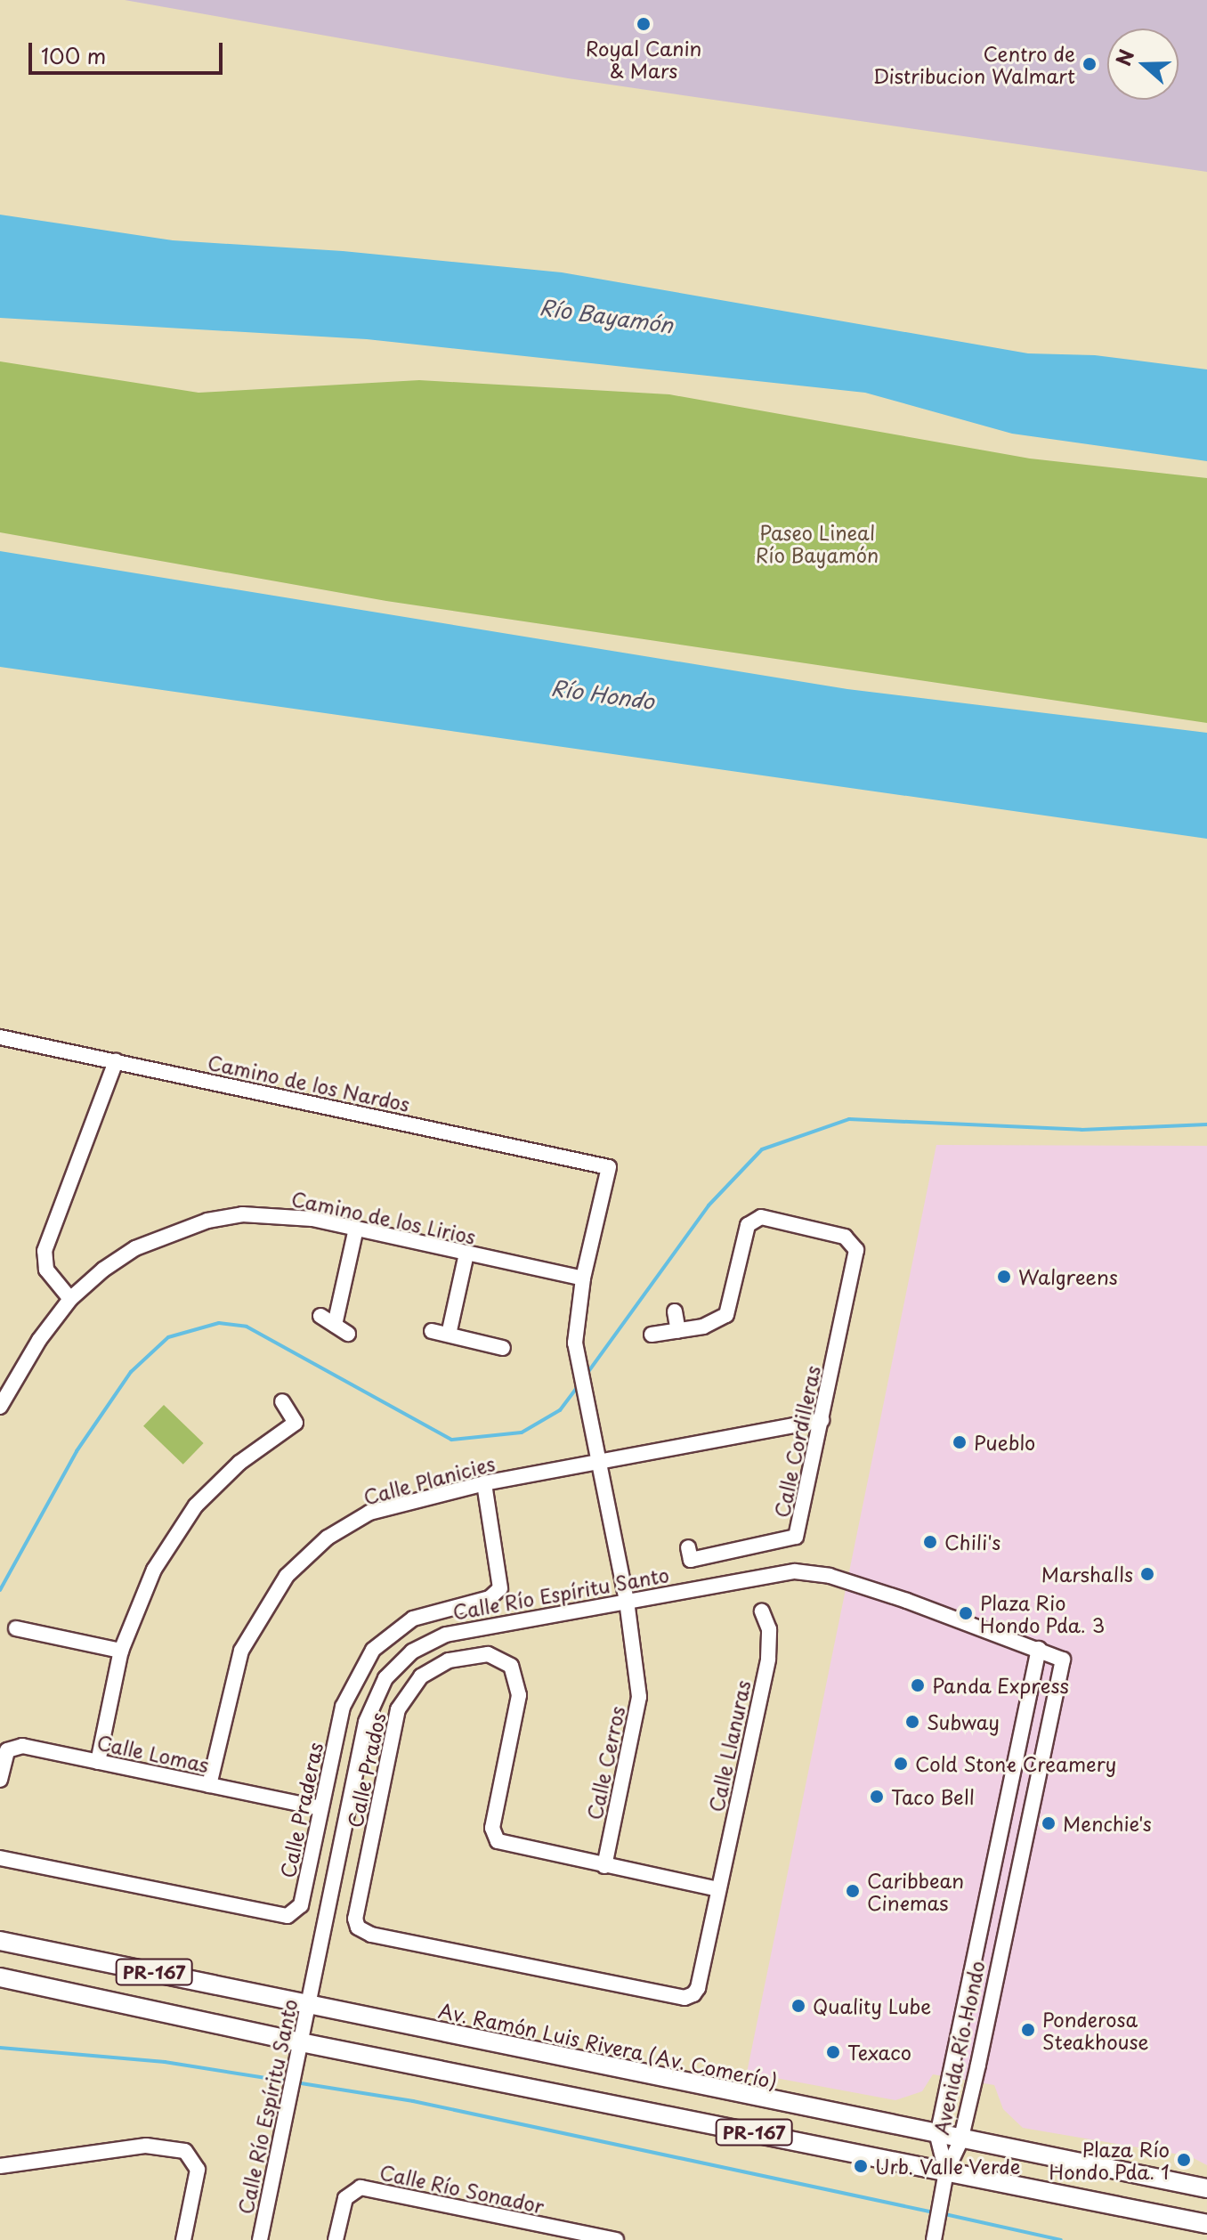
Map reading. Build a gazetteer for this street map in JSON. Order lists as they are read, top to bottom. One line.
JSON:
{"streets":{"main road":["PR-167","Av. Ramón Luis Rivera (Av. Comerío)"],"street":["Camino de los Nardos","Camino de los Lirios","Calle Cordilleras","Calle Planicies","Calle Río Espíritu Santo","Calle Llanuras","Calle Lomas","Calle Cerros","Calle Prados","Calle Praderas","Avenida Río Hondo","Calle Río Sonador"]},"crossings":[["Camino de los Nardos","Calle Cerros"],["Camino de los Lirios","Calle Cerros"],["Calle Cordilleras","Calle Planicies"],["Calle Planicies","Calle Lomas"],["Calle Planicies","Calle Cerros"],["Calle Planicies","Calle Praderas"],["Calle Río Espíritu Santo","Calle Cerros"],["Calle Río Espíritu Santo","PR-167"],["Calle Río Espíritu Santo","Av. Ramón Luis Rivera (Av. Comerío)"],["Calle Río Espíritu Santo","Avenida Río Hondo"],["Calle Llanuras","Calle Prados"],["Calle Lomas","Calle Praderas"],["Calle Cerros","Calle Prados"],["PR-167","Avenida Río Hondo"],["Av. Ramón Luis Rivera (Av. Comerío)","Avenida Río Hondo"]],"water":["Río Bayamón","Río Hondo"],"parks":["Paseo Lineal Río Bayamón"],"places":["Royal Canin & Mars","Centro de Distribucion Walmart","Walgreens","Pueblo","Chili's","Marshalls","Plaza Rio Hondo Pda. 3","Panda Express","Subway","Cold Stone Creamery","Taco Bell","Menchie's","Caribbean Cinemas","Quality Lube","Ponderosa Steakhouse","Texaco","Plaza Río Hondo Pda. 1","Urb. Valle Verde"],"scale_bar":"100 m","north":"left"}
